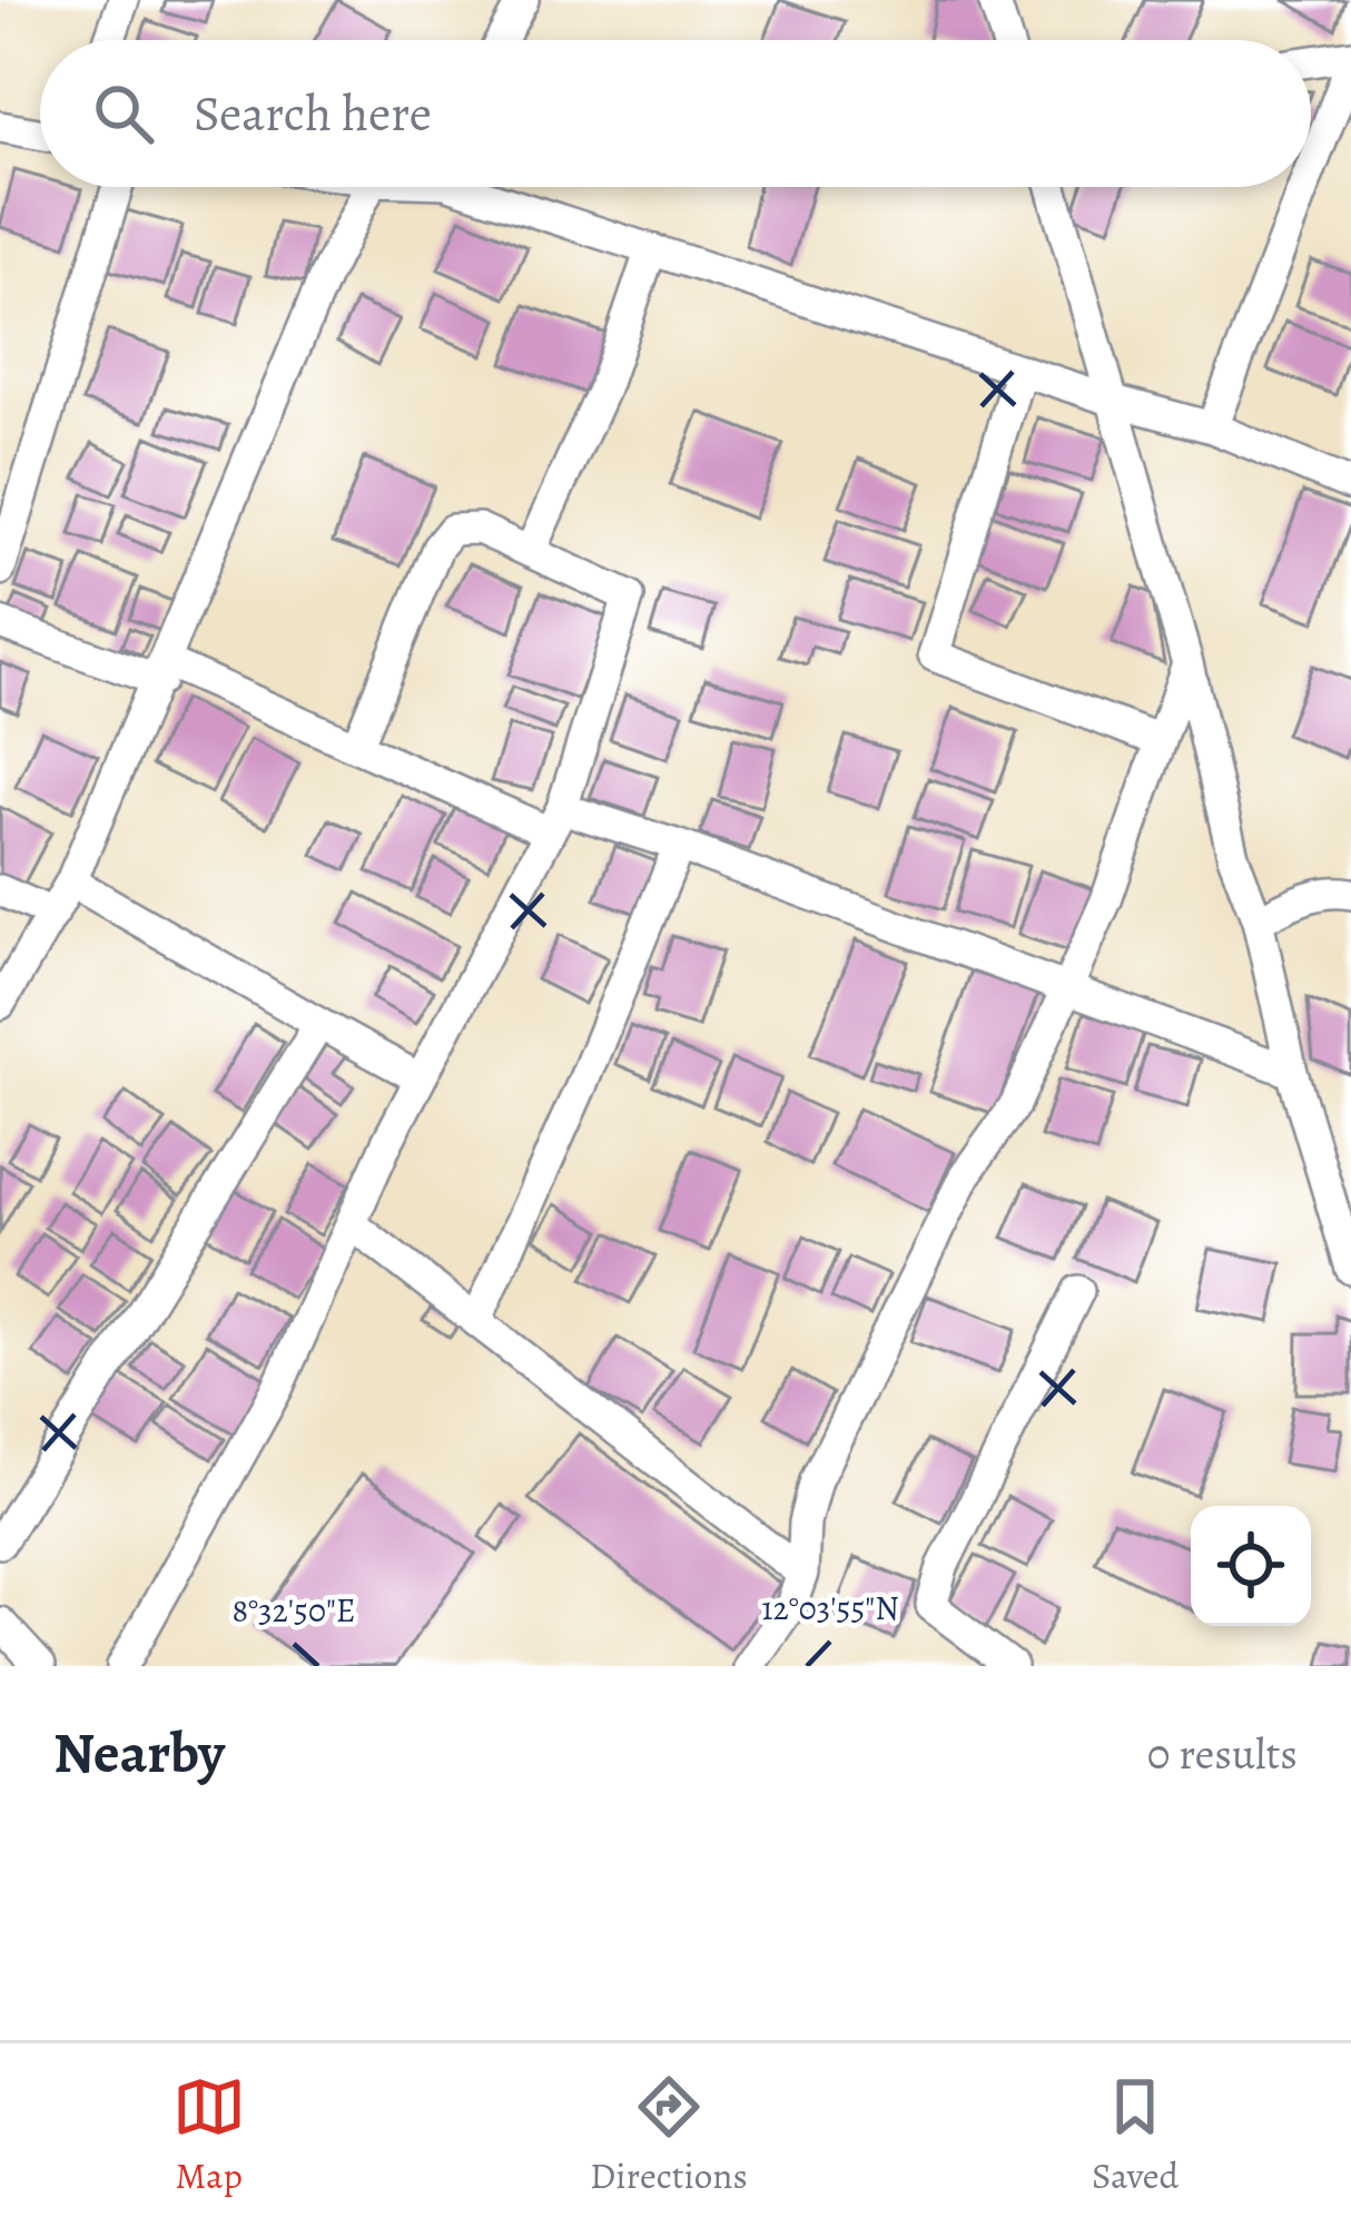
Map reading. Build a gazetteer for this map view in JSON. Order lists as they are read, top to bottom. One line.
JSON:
{"page":{"search":"Search here","heading":["Nearby","0 results"],"nav":["Map","Directions","Saved"]},"coordinates":["12°03'55\"N","8°32'50\"E"]}
